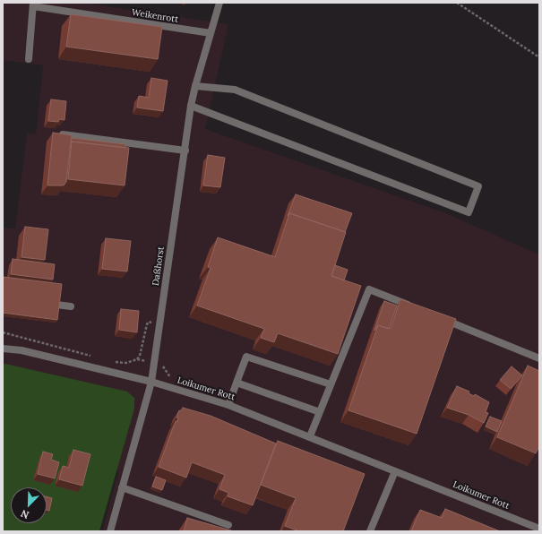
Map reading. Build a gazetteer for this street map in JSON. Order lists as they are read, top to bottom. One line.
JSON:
{"streets":{"street":["Weikenrott","Daßhorst","Loikumer Rott"]},"crossings":[["Weikenrott","Daßhorst"],["Daßhorst","Loikumer Rott"]],"north":"bottom left"}
